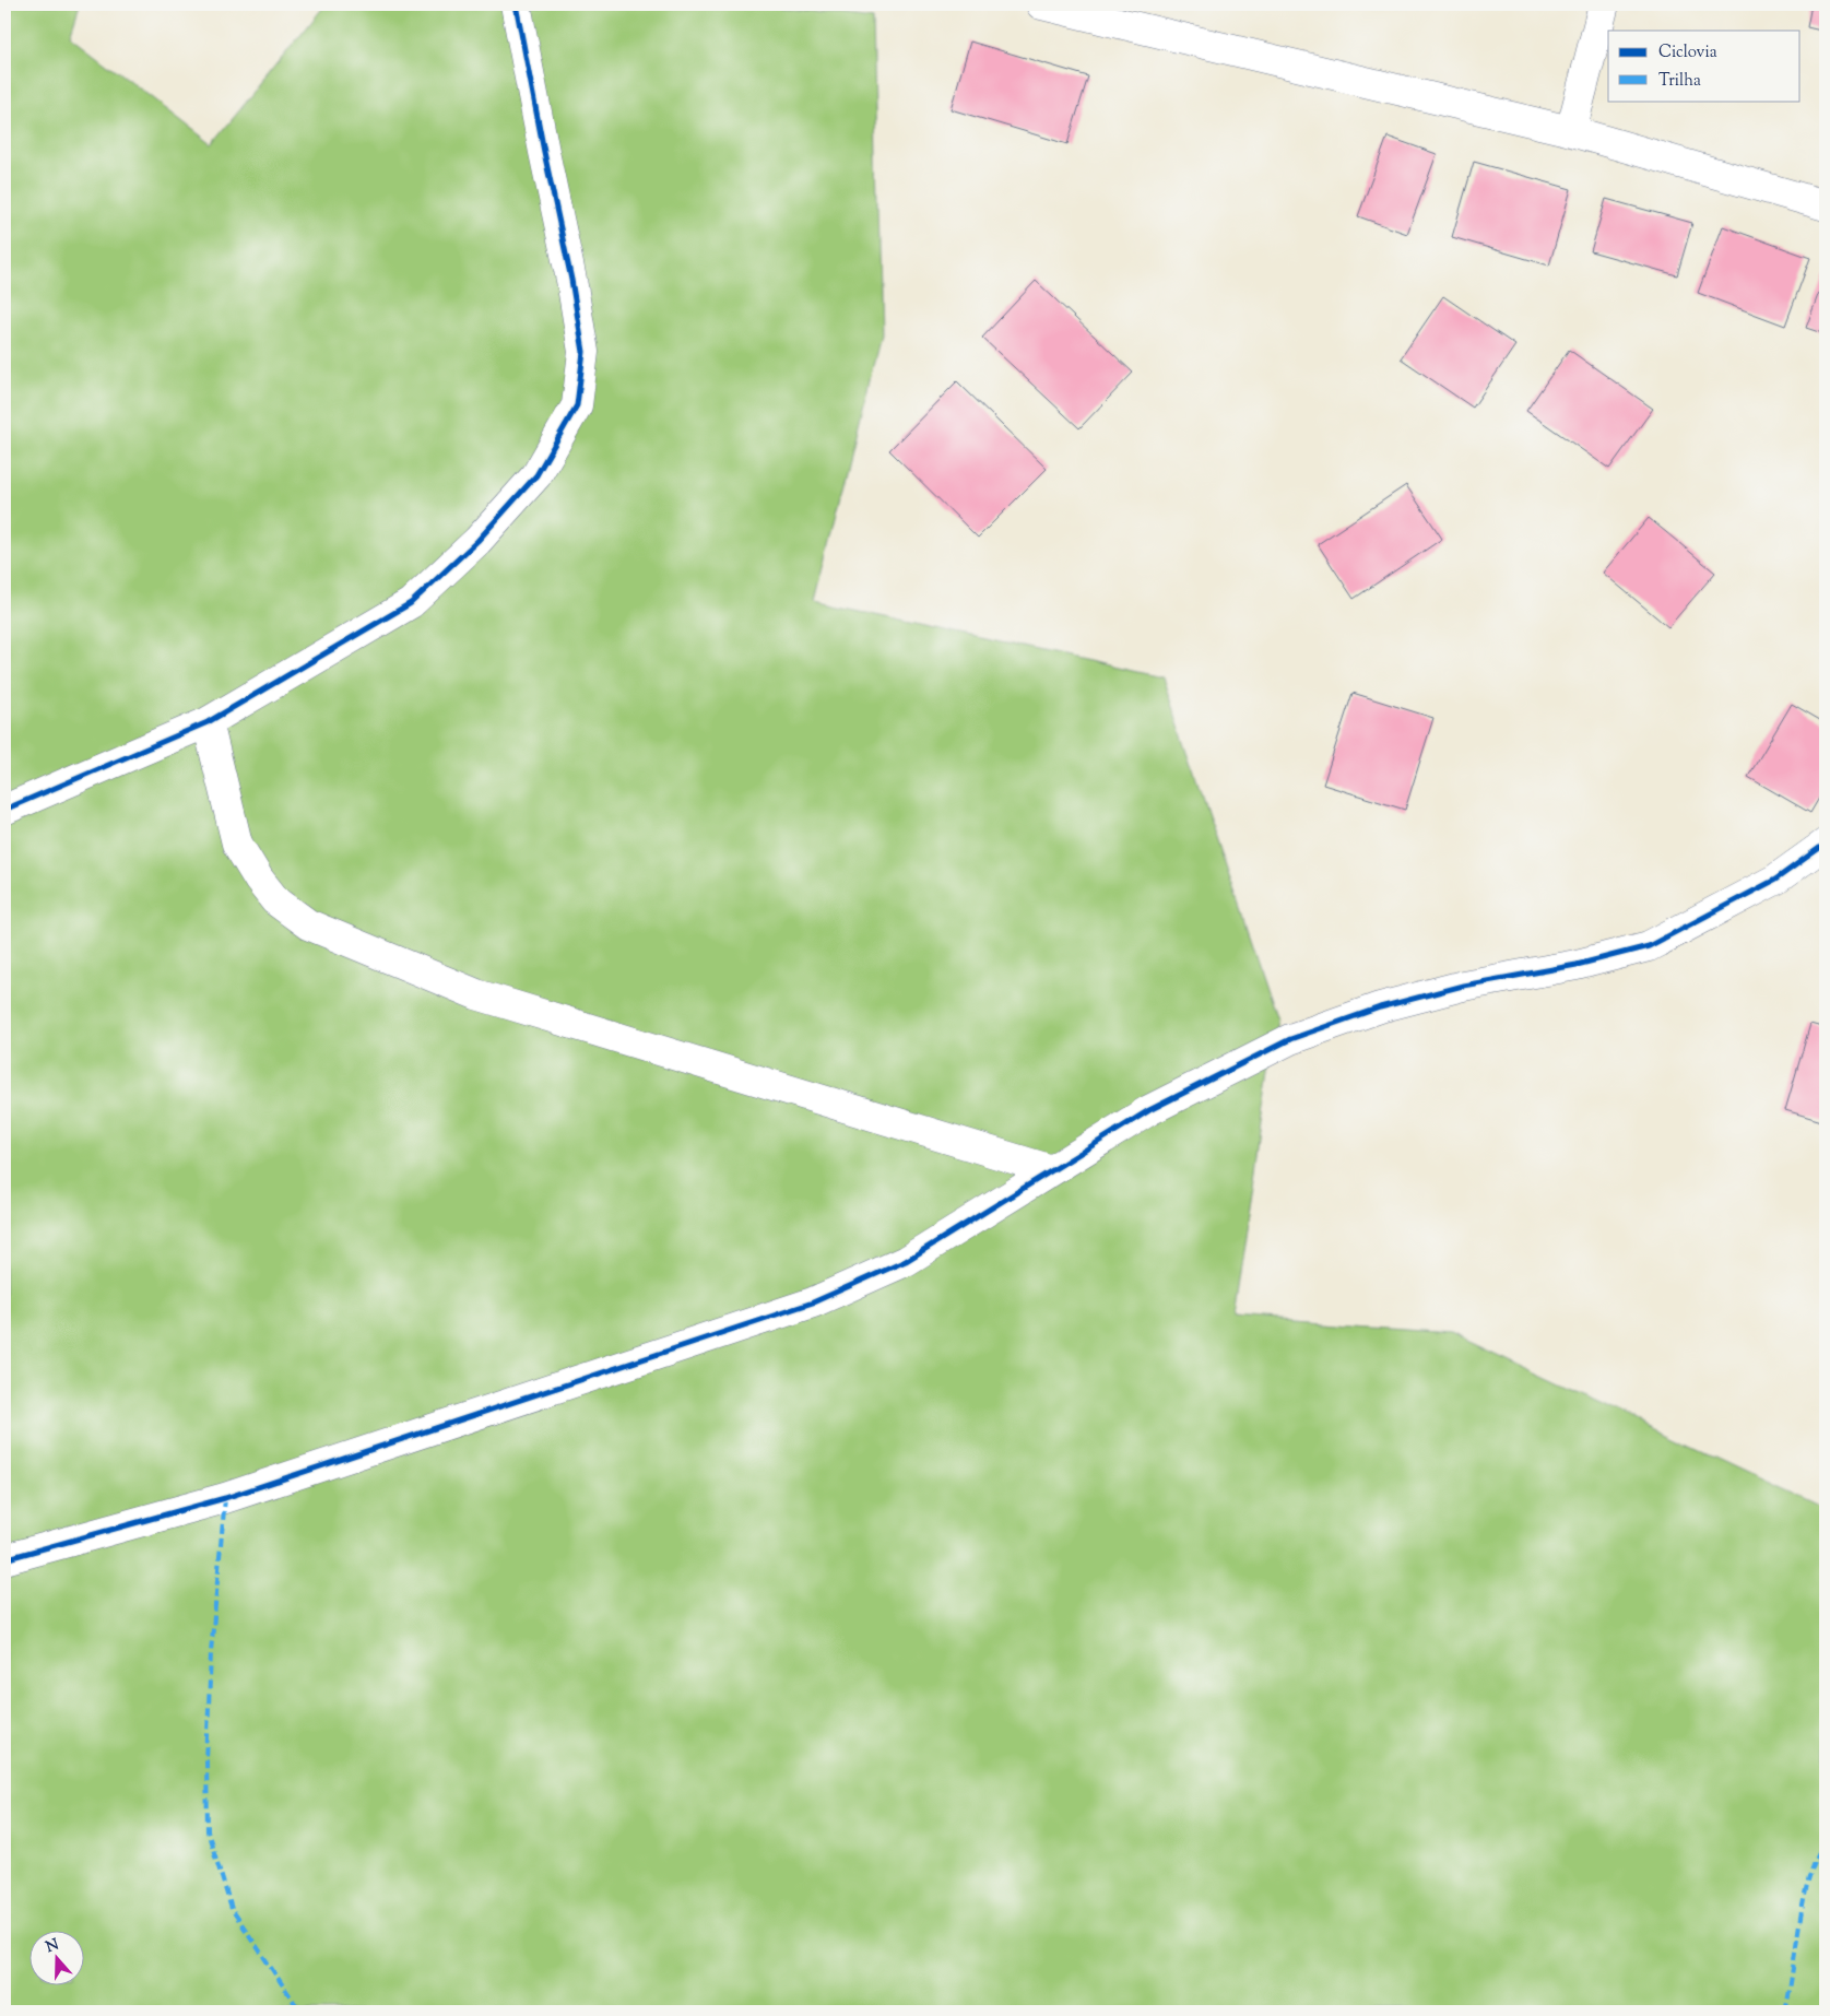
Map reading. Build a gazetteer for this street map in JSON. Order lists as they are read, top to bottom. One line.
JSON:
{"legend":["Ciclovia","Trilha"],"north":"top"}
